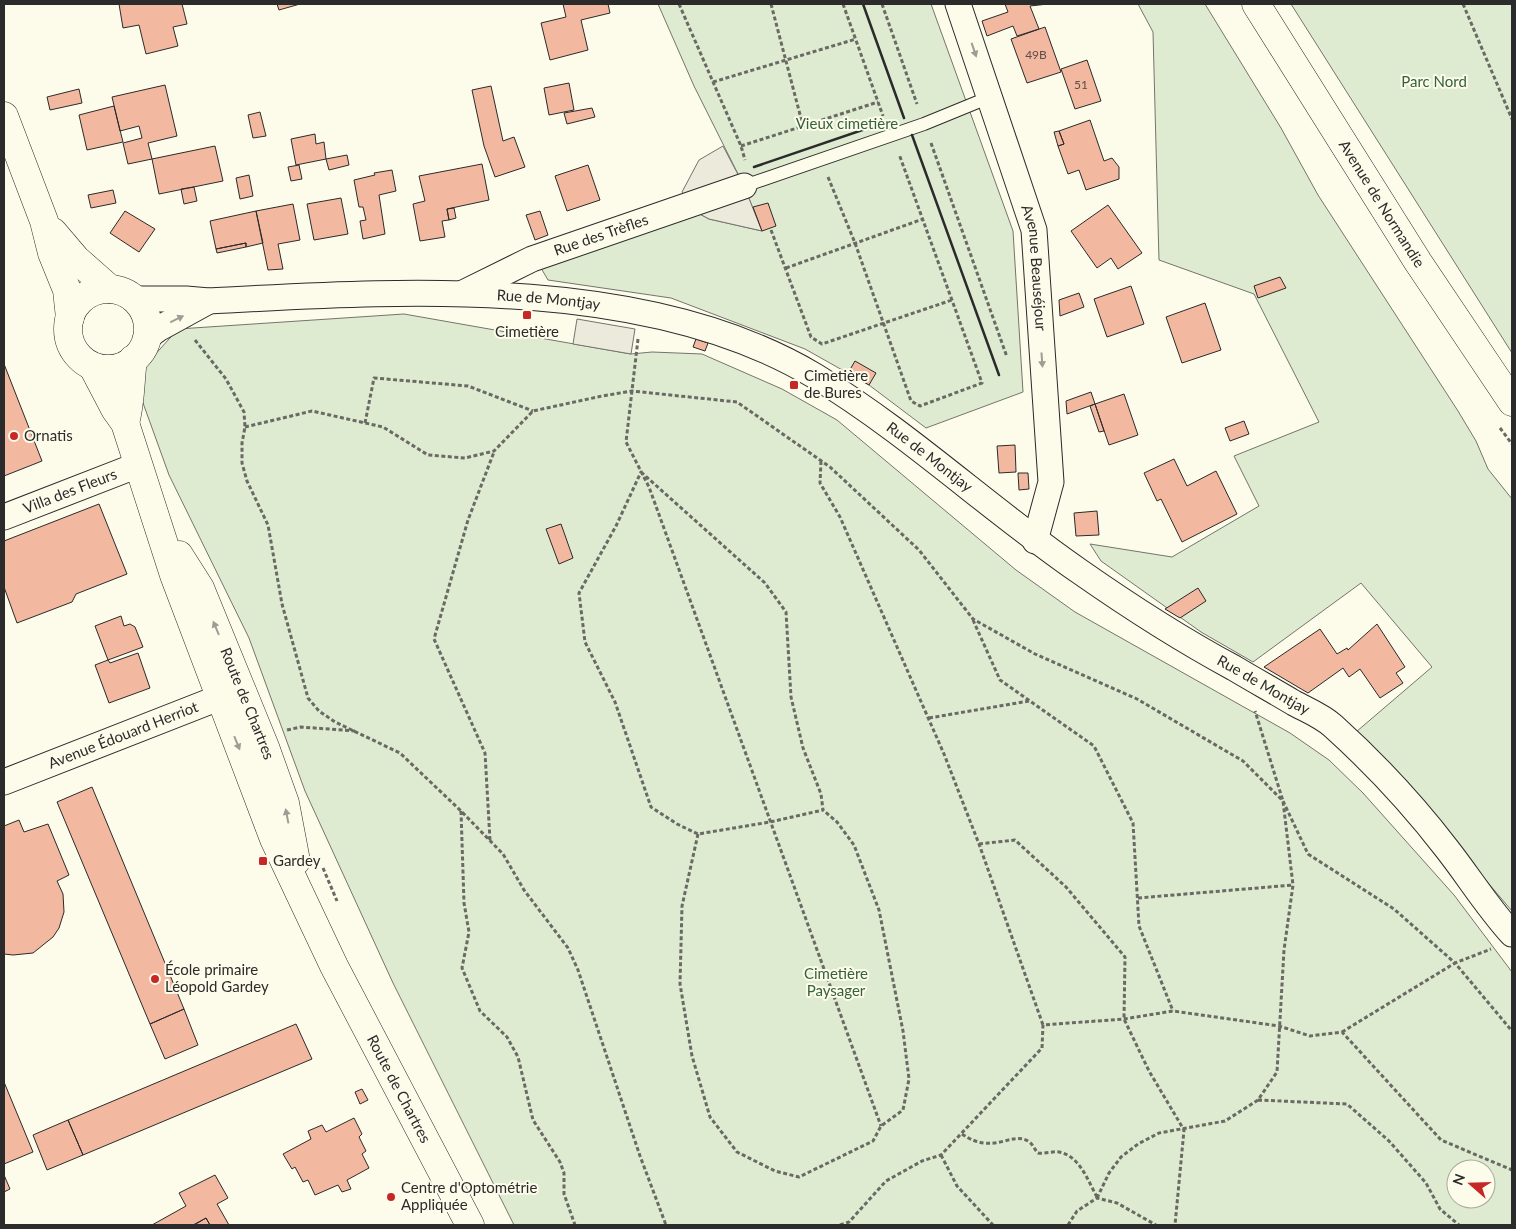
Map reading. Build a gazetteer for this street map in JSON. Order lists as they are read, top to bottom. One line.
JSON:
{"streets":{"main road":["Avenue de Normandie","Route de Chartres"],"street":["Rue des Trèfles","Avenue Beauséjour","Rue de Montjay","Villa des Fleurs","Avenue Édouard Herriot"]},"crossings":[["Rue des Trèfles","Rue de Montjay"],["Avenue Beauséjour","Rue de Montjay"],["Rue de Montjay","Route de Chartres"],["Villa des Fleurs","Route de Chartres"],["Route de Chartres","Avenue Édouard Herriot"]],"one_way":["Avenue Beauséjour"],"parks":["Parc Nord","Vieux cimetière","Cimetière Paysager"],"places":{"transit":["Cimetière","Cimetière de Bures","Gardey"],"other":["Ornatis","École primaire Léopold Gardey","Centre d'Optométrie Appliquée"]},"house_numbers":["49B","51"],"north":"left"}
